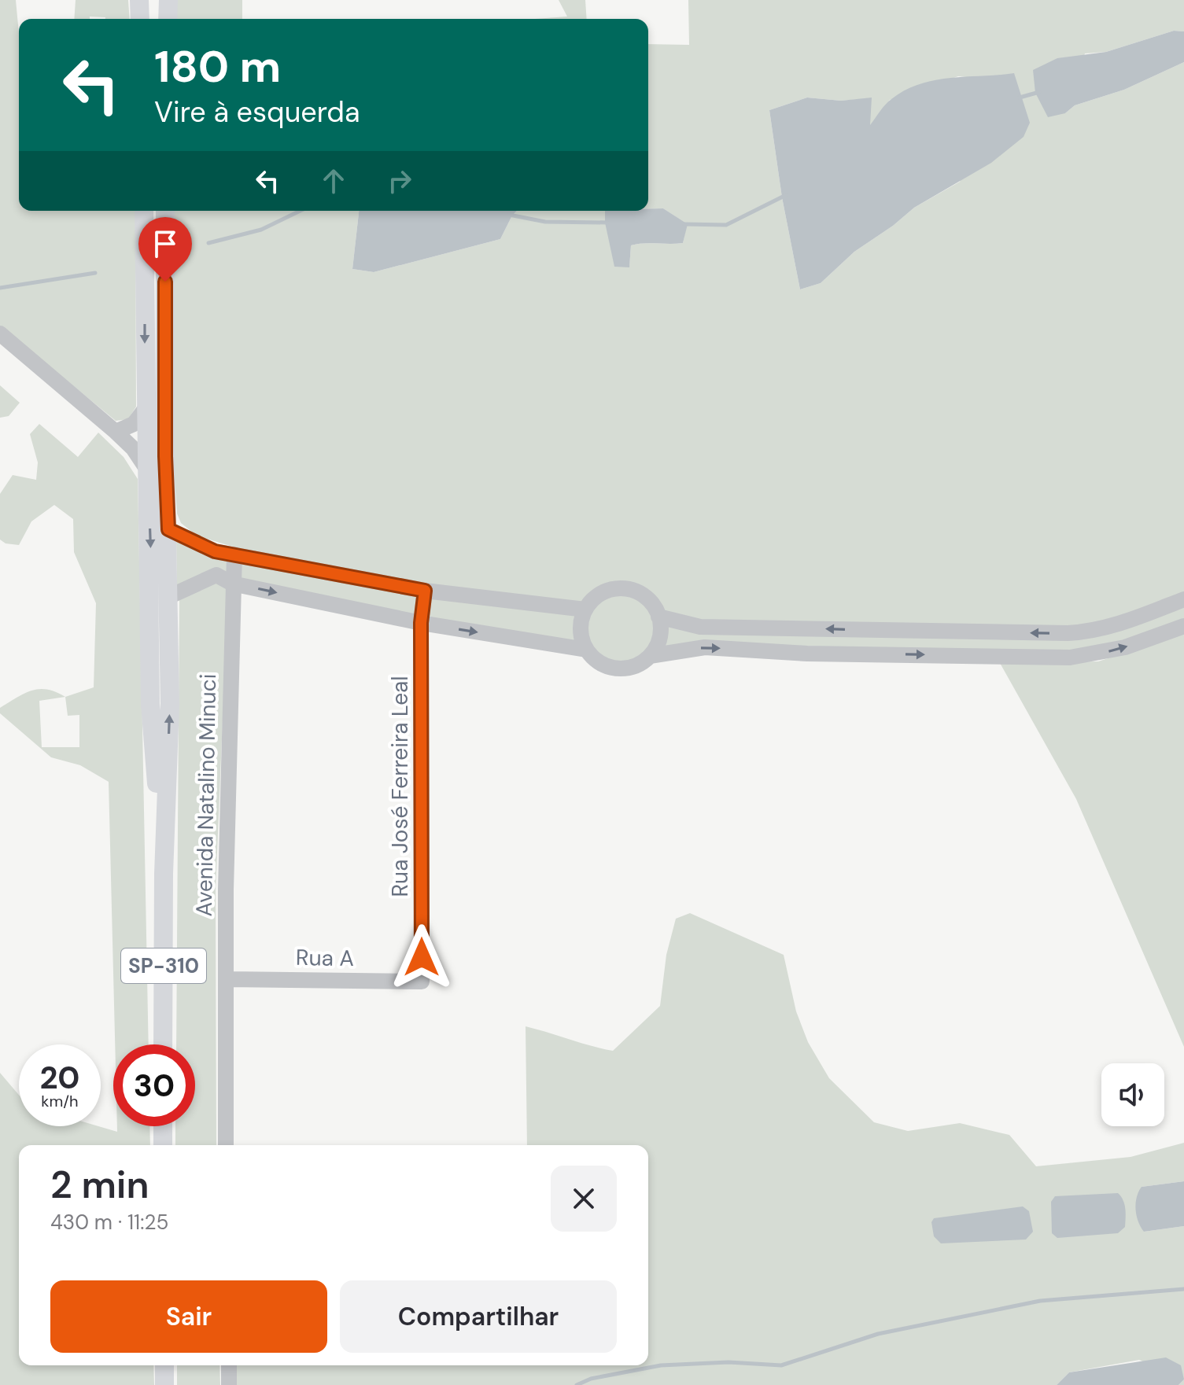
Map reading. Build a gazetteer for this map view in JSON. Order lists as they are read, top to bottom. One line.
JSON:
{"streets":{"main road":["SP-310"],"street":["Rua José Ferreira Leal","Avenida Natalino Minuci","Rua A"]},"crossings":[["Rua José Ferreira Leal","Rua A"],["Avenida Natalino Minuci","Rua A"]],"page":{"turn":["180 m","Vire à esquerda"],"speed":"20 km/h","limit":"30","heading":["2 min","430 m · 11:25"],"buttons":["Sair","Compartilhar"]}}
